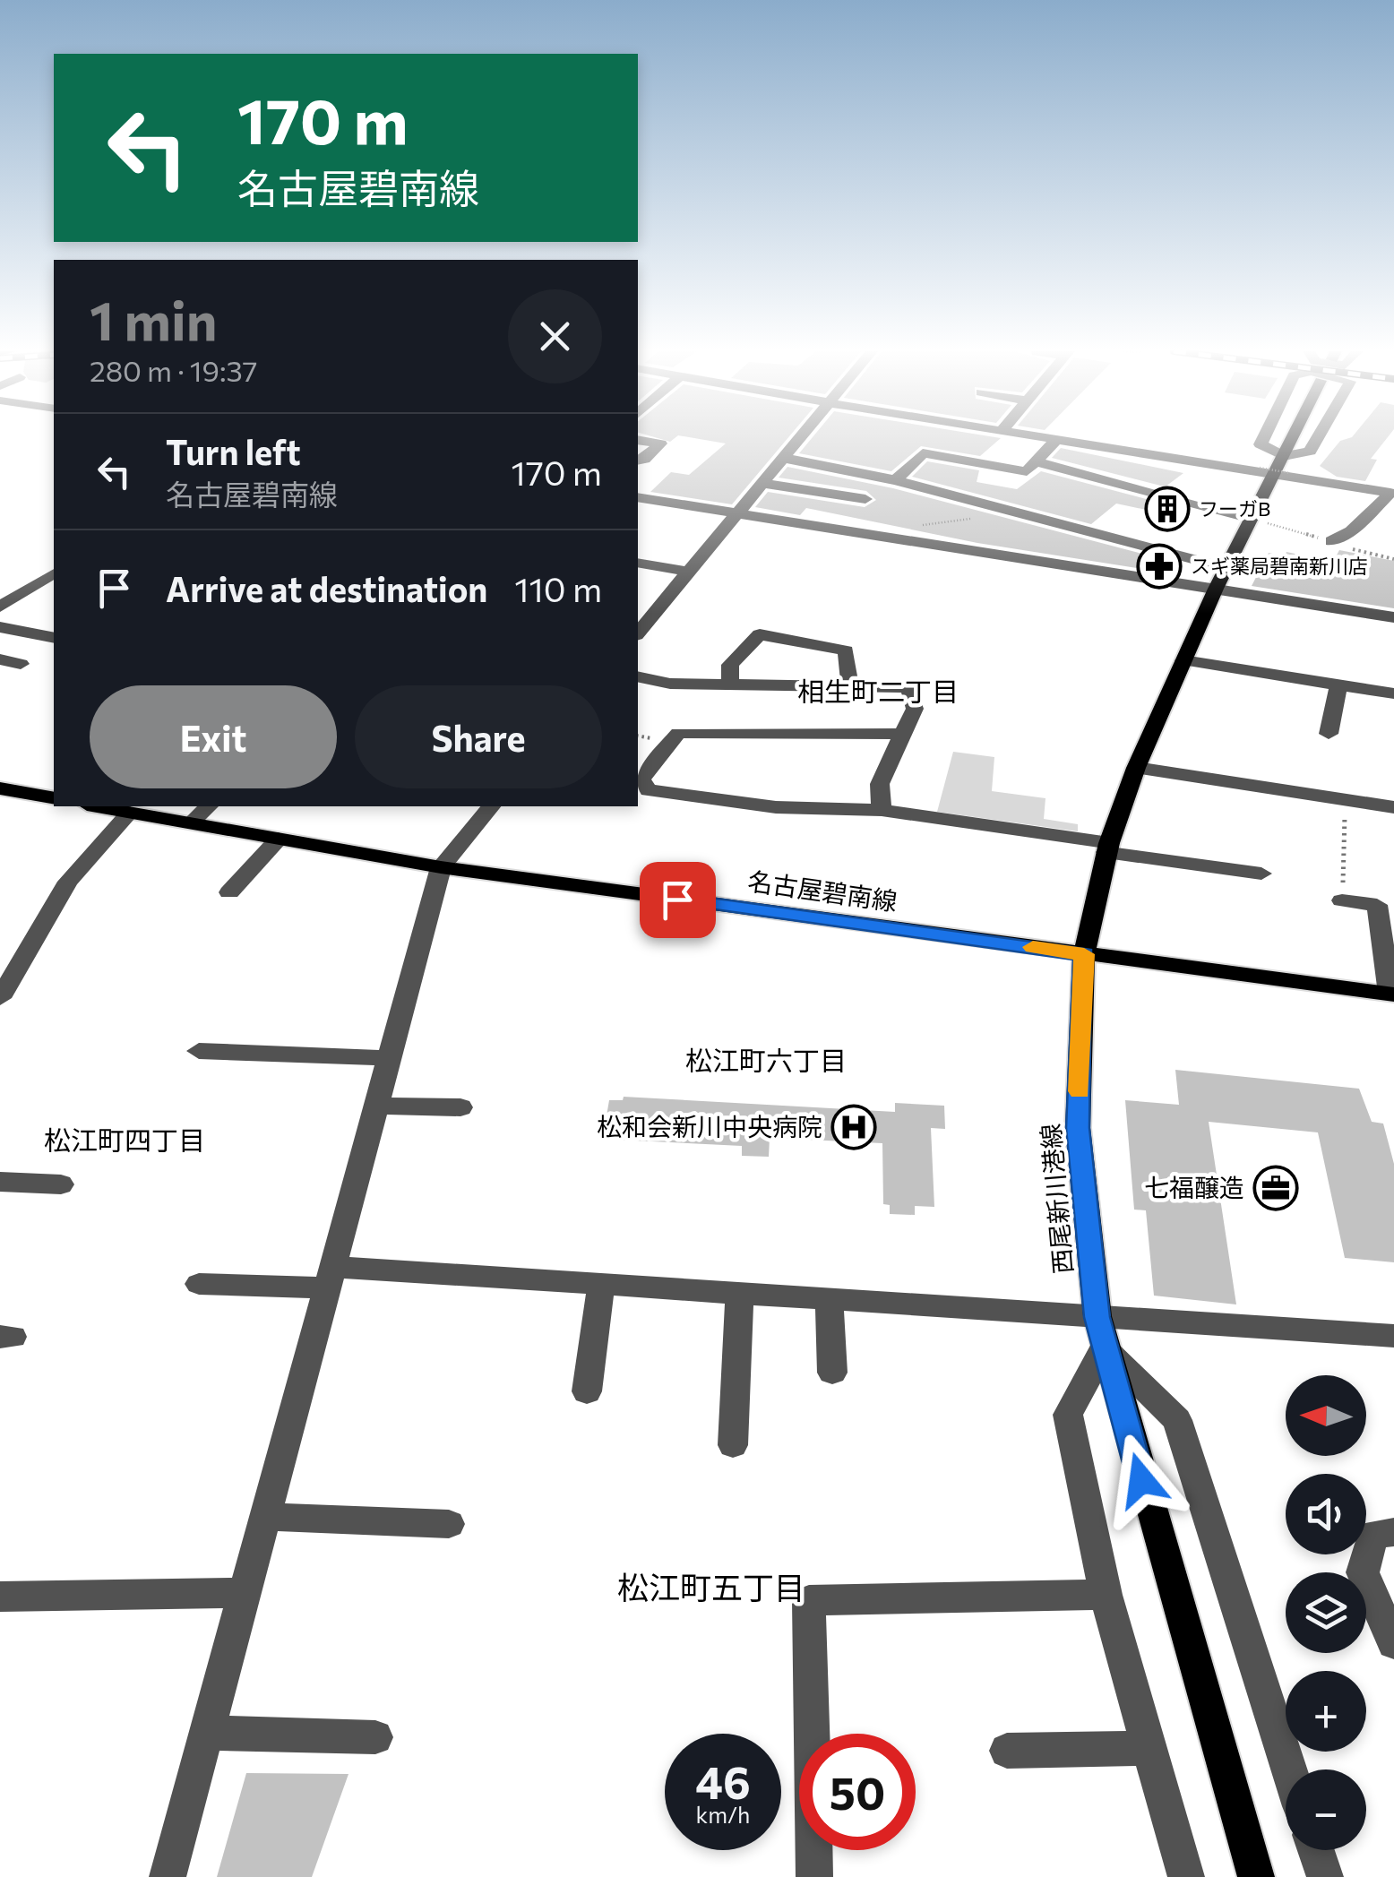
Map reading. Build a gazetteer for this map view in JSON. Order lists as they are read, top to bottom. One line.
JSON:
{"streets":{"main road":["名古屋碧南線","西尾新川港線"]},"crossings":[["名古屋碧南線","西尾新川港線"]],"districts":["相生町二丁目","松江町六丁目","松江町四丁目","松江町五丁目"],"places":{"building":["フーガB"],"pharmacy":["スギ薬局碧南新川店"],"hospital":["松和会新川中央病院"],"office":["七福醸造"]},"north":"left","page":{"turn":["170 m","名古屋碧南線"],"heading":["1 min","280 m · 19:37"],"list":[{"name":"Turn left","note":"名古屋碧南線","value":"170 m"},{"name":"Arrive at destination","value":"110 m"}],"buttons":["Exit","Share"],"map_buttons":["+","−"],"speed":"46 km/h","limit":"50"}}
